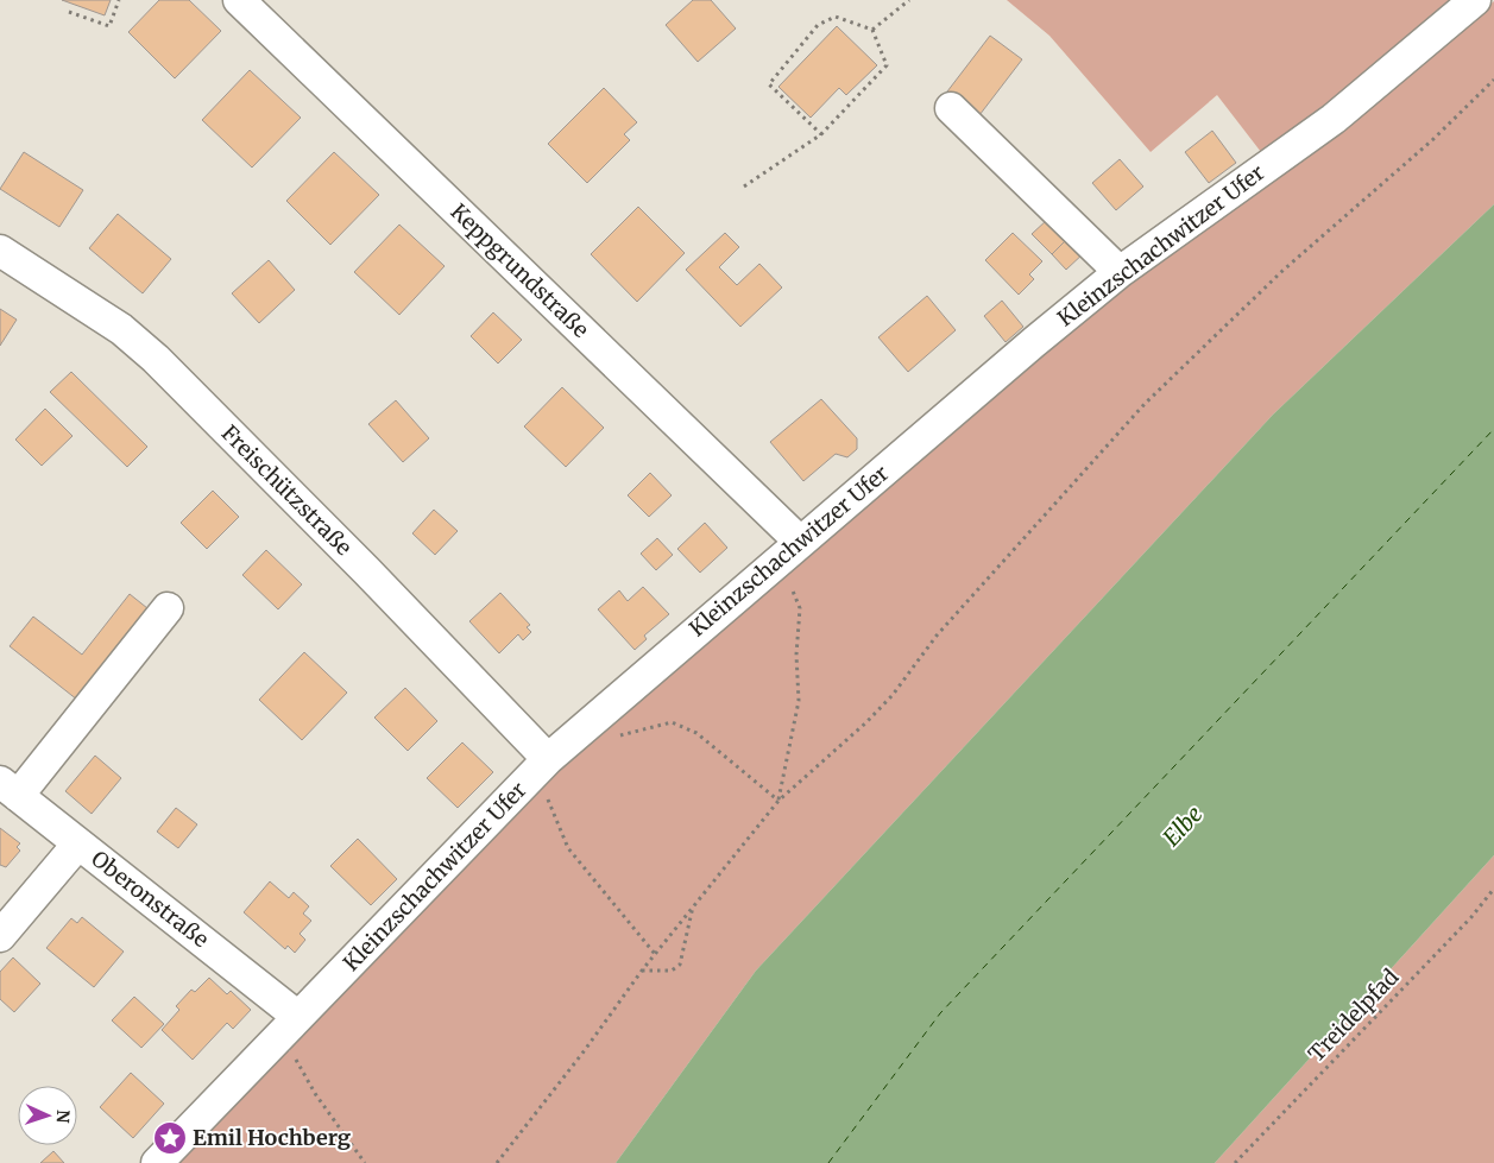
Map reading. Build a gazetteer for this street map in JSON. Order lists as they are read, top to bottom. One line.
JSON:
{"streets":{"street":["Kleinzschachwitzer Ufer","Keppgrundstraße","Freischützstraße","Oberonstraße"],"path":["Treidelpfad"]},"crossings":[["Kleinzschachwitzer Ufer","Keppgrundstraße"],["Kleinzschachwitzer Ufer","Freischützstraße"],["Kleinzschachwitzer Ufer","Oberonstraße"]],"water":["Elbe"],"places":{"place":["Emil Hochberg"]},"north":"right"}
